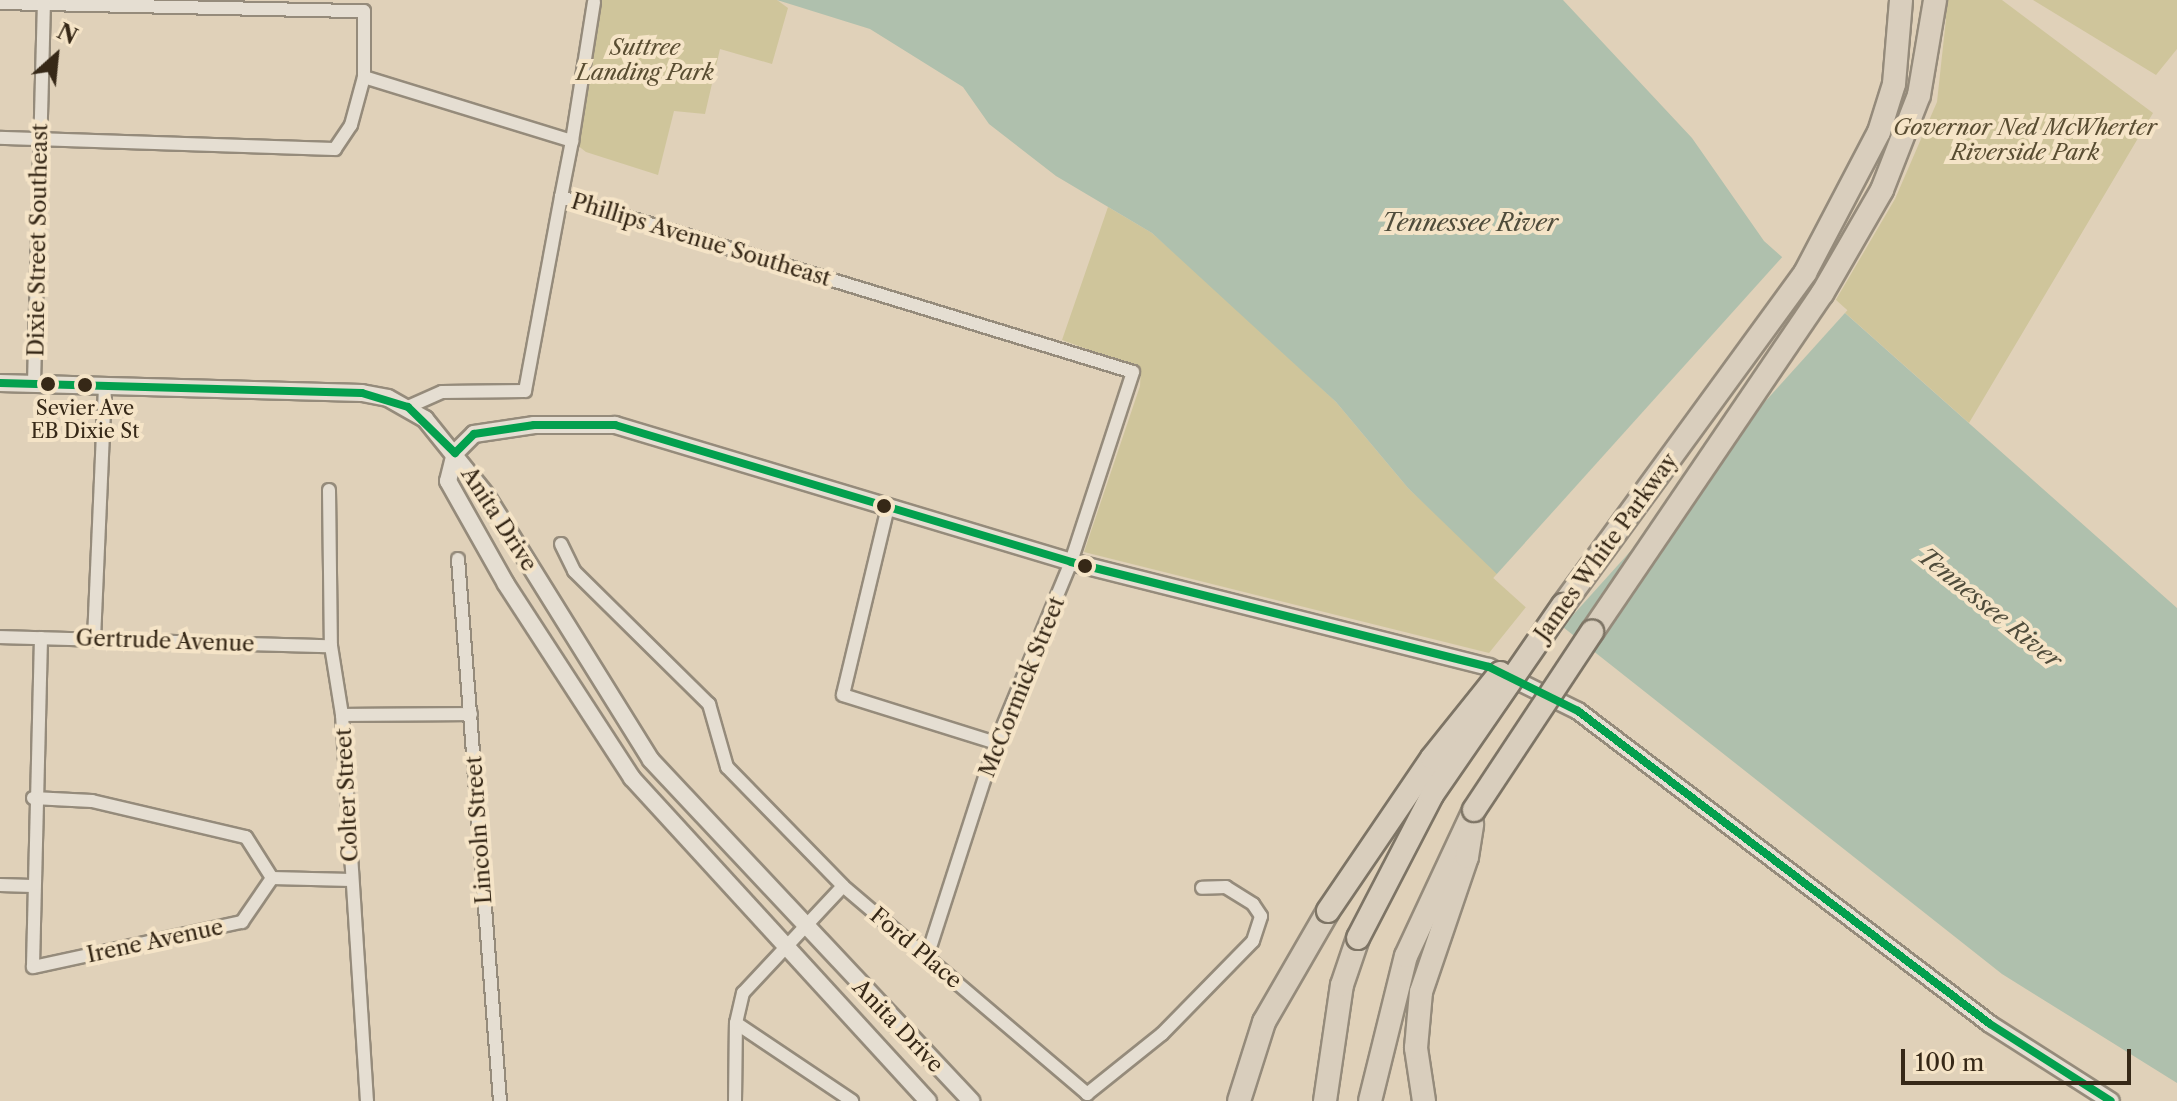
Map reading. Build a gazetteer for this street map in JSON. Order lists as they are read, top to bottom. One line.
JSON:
{"streets":{"highway":["James White Parkway"],"main road":["Anita Drive"],"street":["Dixie Street Southeast","Phillips Avenue Southeast","Gertrude Avenue","McCormick Street","Colter Street","Lincoln Street","Irene Avenue","Ford Place"]},"crossings":[["Phillips Avenue Southeast","McCormick Street"],["Gertrude Avenue","Colter Street"],["McCormick Street","Ford Place"]],"water":["Tennessee River"],"parks":["Suttree Landing Park","Governor Ned McWherter Riverside Park"],"places":["Sevier Ave EB Dixie St"],"scale_bar":"100 m","north":"top right"}
